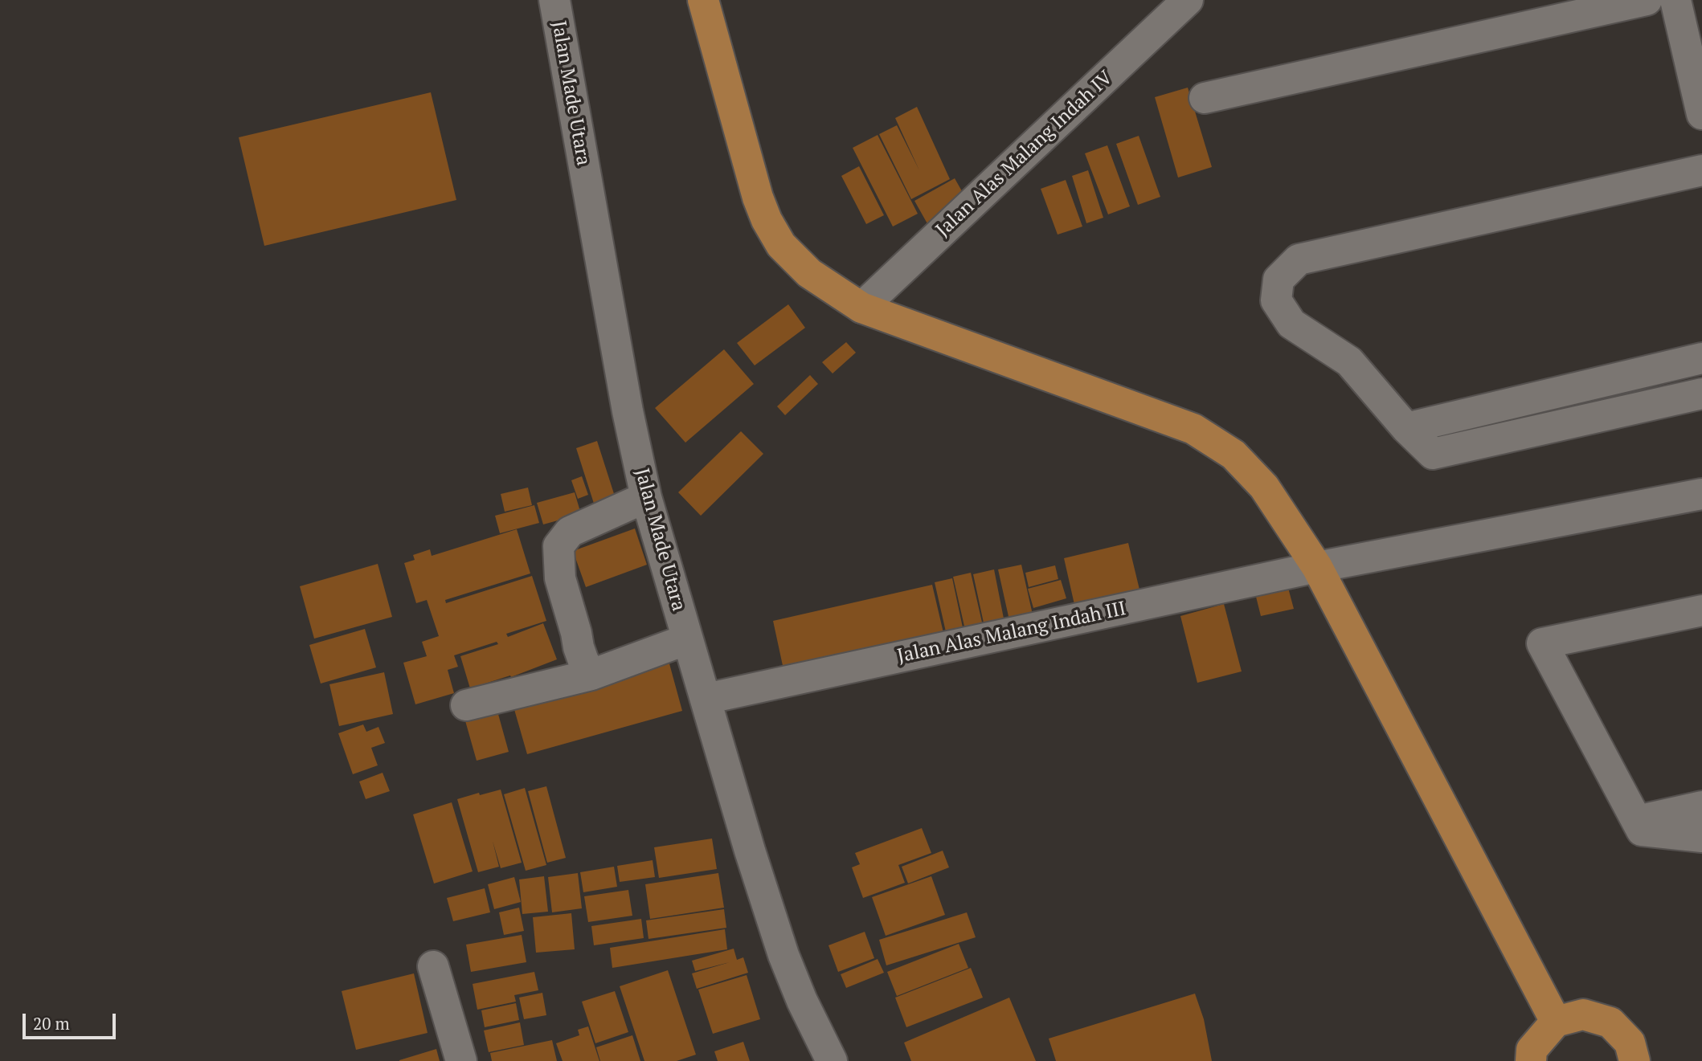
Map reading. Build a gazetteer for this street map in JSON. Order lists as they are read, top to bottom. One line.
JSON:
{"streets":{"street":["Jalan Made Utara","Jalan Alas Malang Indah IV","Jalan Alas Malang Indah III"]},"crossings":[["Jalan Made Utara","Jalan Alas Malang Indah III"]],"scale_bar":"20 m"}
